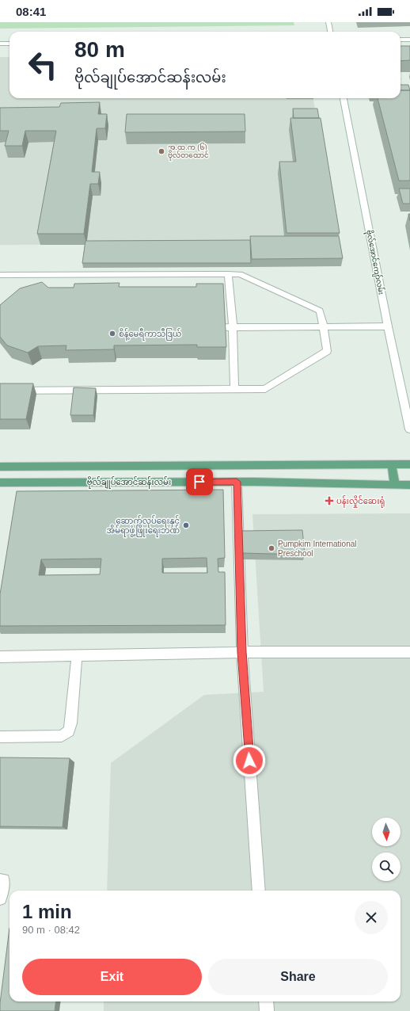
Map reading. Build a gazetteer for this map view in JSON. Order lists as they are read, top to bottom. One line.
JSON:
{"streets":{"main road":["ဗိုလ်အောင်ကျော်လမ်း","ဗိုလ်ချုပ်အောင်ဆန်းလမ်း"]},"places":{"other":["အ.ထ.က (၆) ဗိုလ်တထောင်","စိန့်မေရီကာသီဒြယ်","ဆောက်လုပ်ရေးနှင့် အိမ်ရာဖွံ့ဖြိုးရေးဘဏ်","Pumpkim International Preschool"],"health":["ပန်းလှိုင်ဆေးရုံ"]},"north":"bottom","page":{"status":"08:41","turn":["80 m","ဗိုလ်ချုပ်အောင်ဆန်းလမ်း"],"heading":["1 min","90 m · 08:42"],"buttons":["Exit","Share"]}}
